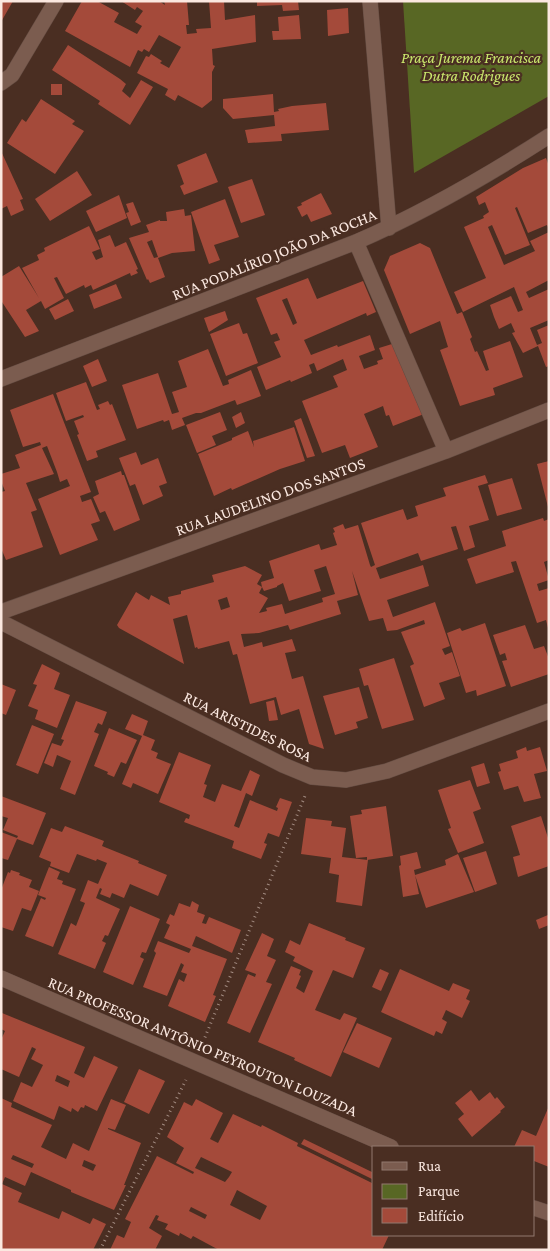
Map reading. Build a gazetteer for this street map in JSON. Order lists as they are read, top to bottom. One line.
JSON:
{"streets":{"street":["RUA PODALÍRIO JOÃO DA ROCHA","RUA LAUDELINO DOS SANTOS","RUA ARISTIDES ROSA","RUA PROFESSOR ANTÔNIO PEYROUTON LOUZADA"]},"parks":["Praça Jurema Francisca Dutra Rodrigues"],"legend":["Rua","Parque","Edifício"]}
